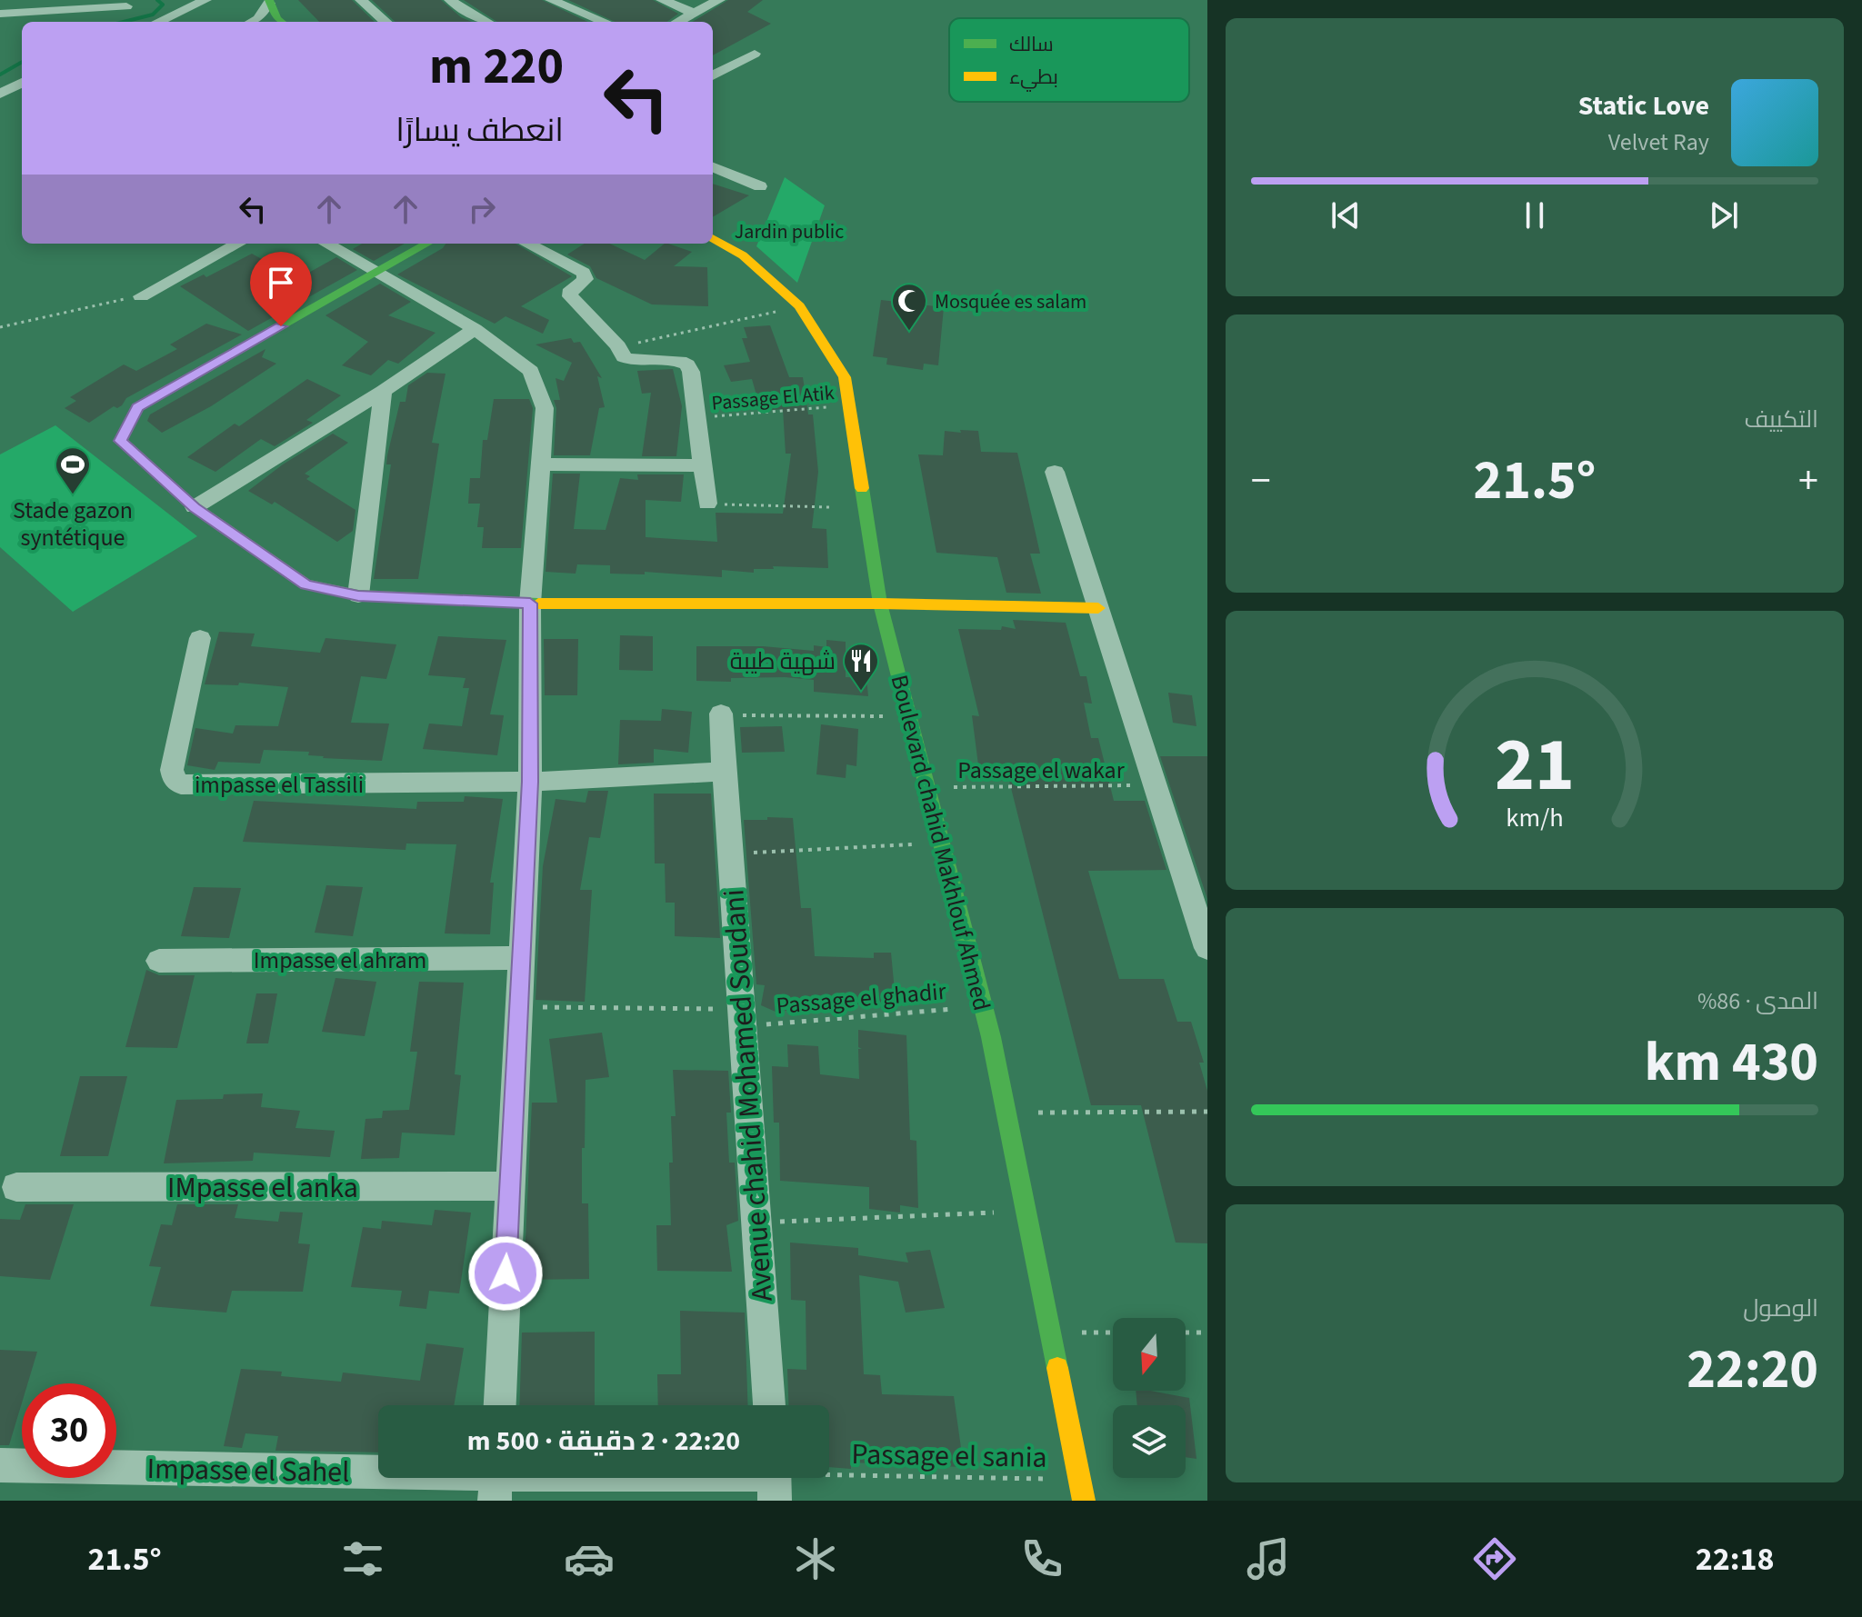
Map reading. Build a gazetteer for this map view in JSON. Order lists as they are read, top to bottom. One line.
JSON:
{"streets":{"street":["impasse el Tassili","Boulevard chahid Makhlouf Ahmed","Impasse el ahram","Avenue chahid Mohamed Soudani","IMpasse el anka","Impasse el Sahel"],"path":["Passage El Atik","Passage el wakar","Passage el ghadir","Passage el sania"]},"crossings":[["Passage El Atik","Boulevard chahid Makhlouf Ahmed"],["Passage el wakar","Boulevard chahid Makhlouf Ahmed"],["Boulevard chahid Makhlouf Ahmed","Passage el ghadir"],["Boulevard chahid Makhlouf Ahmed","Passage el sania"],["Passage el ghadir","Avenue chahid Mohamed Soudani"]],"parks":["Jardin public"],"places":{"mosque":["Mosquée es salam"],"sports":["Stade gazon syntétique"],"restaurant":["شهية طيبة"]},"legend":["سالك","بطيء"],"north":"bottom","page":{"turn":["220 m","انعطف يسارًا"],"song":["Static Love","Velvet Ray"],"tile":["التكييف",["المدى · 86%","430 km"],["الوصول","22:20"]],"heat":["−","21.5°","+"],"limit":"30","trip":"22:20 · 2 دقيقة · 500 m","tabs":["22:18","21.5°"],"gauge":["21","km/h"]}}
